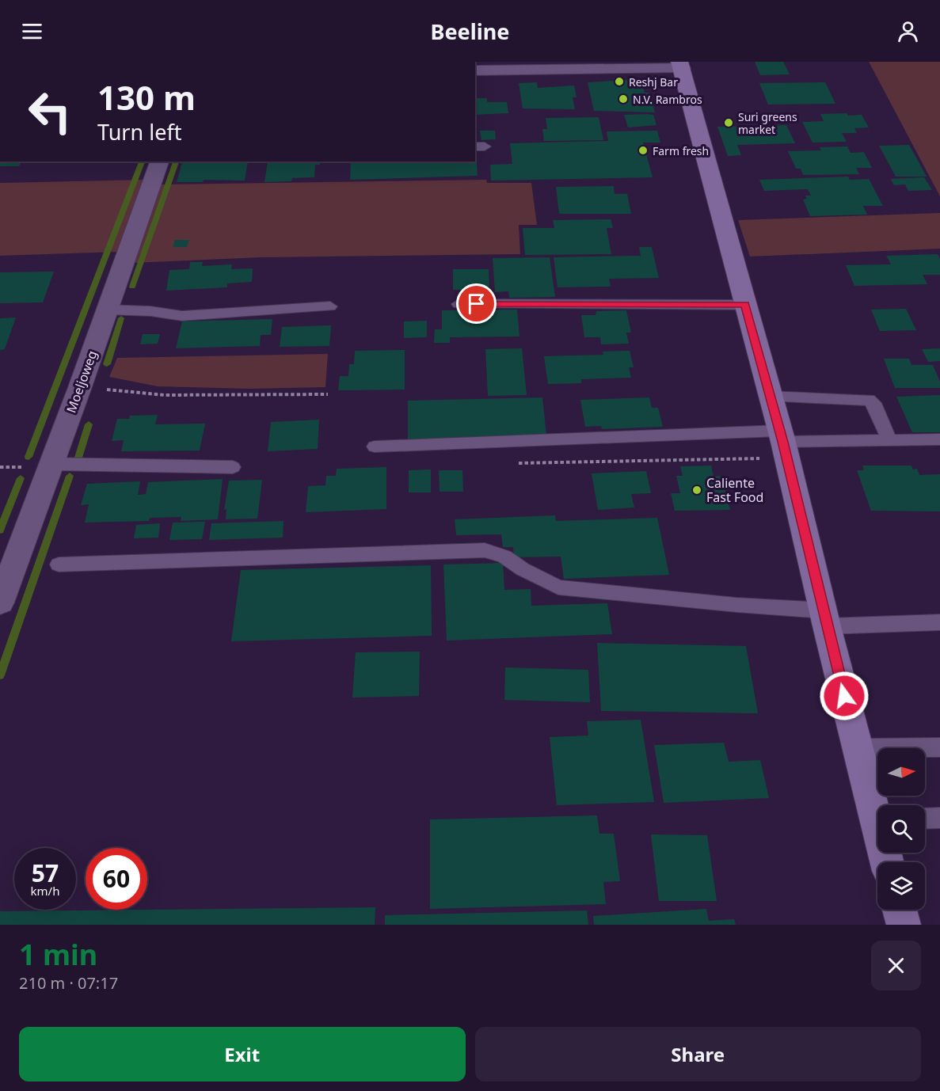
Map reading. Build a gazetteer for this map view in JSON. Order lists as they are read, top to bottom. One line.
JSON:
{"streets":{"street":["Moeljoweg"]},"places":["Reshj Bar","N.V. Rambros","Suri greens market","Farm fresh","Caliente Fast Food"],"north":"right","page":{"header":"Beeline","turn":["130 m","Turn left"],"speed":"57 km/h","limit":"60","heading":["1 min","210 m · 07:17"],"buttons":["Exit","Share"]}}
